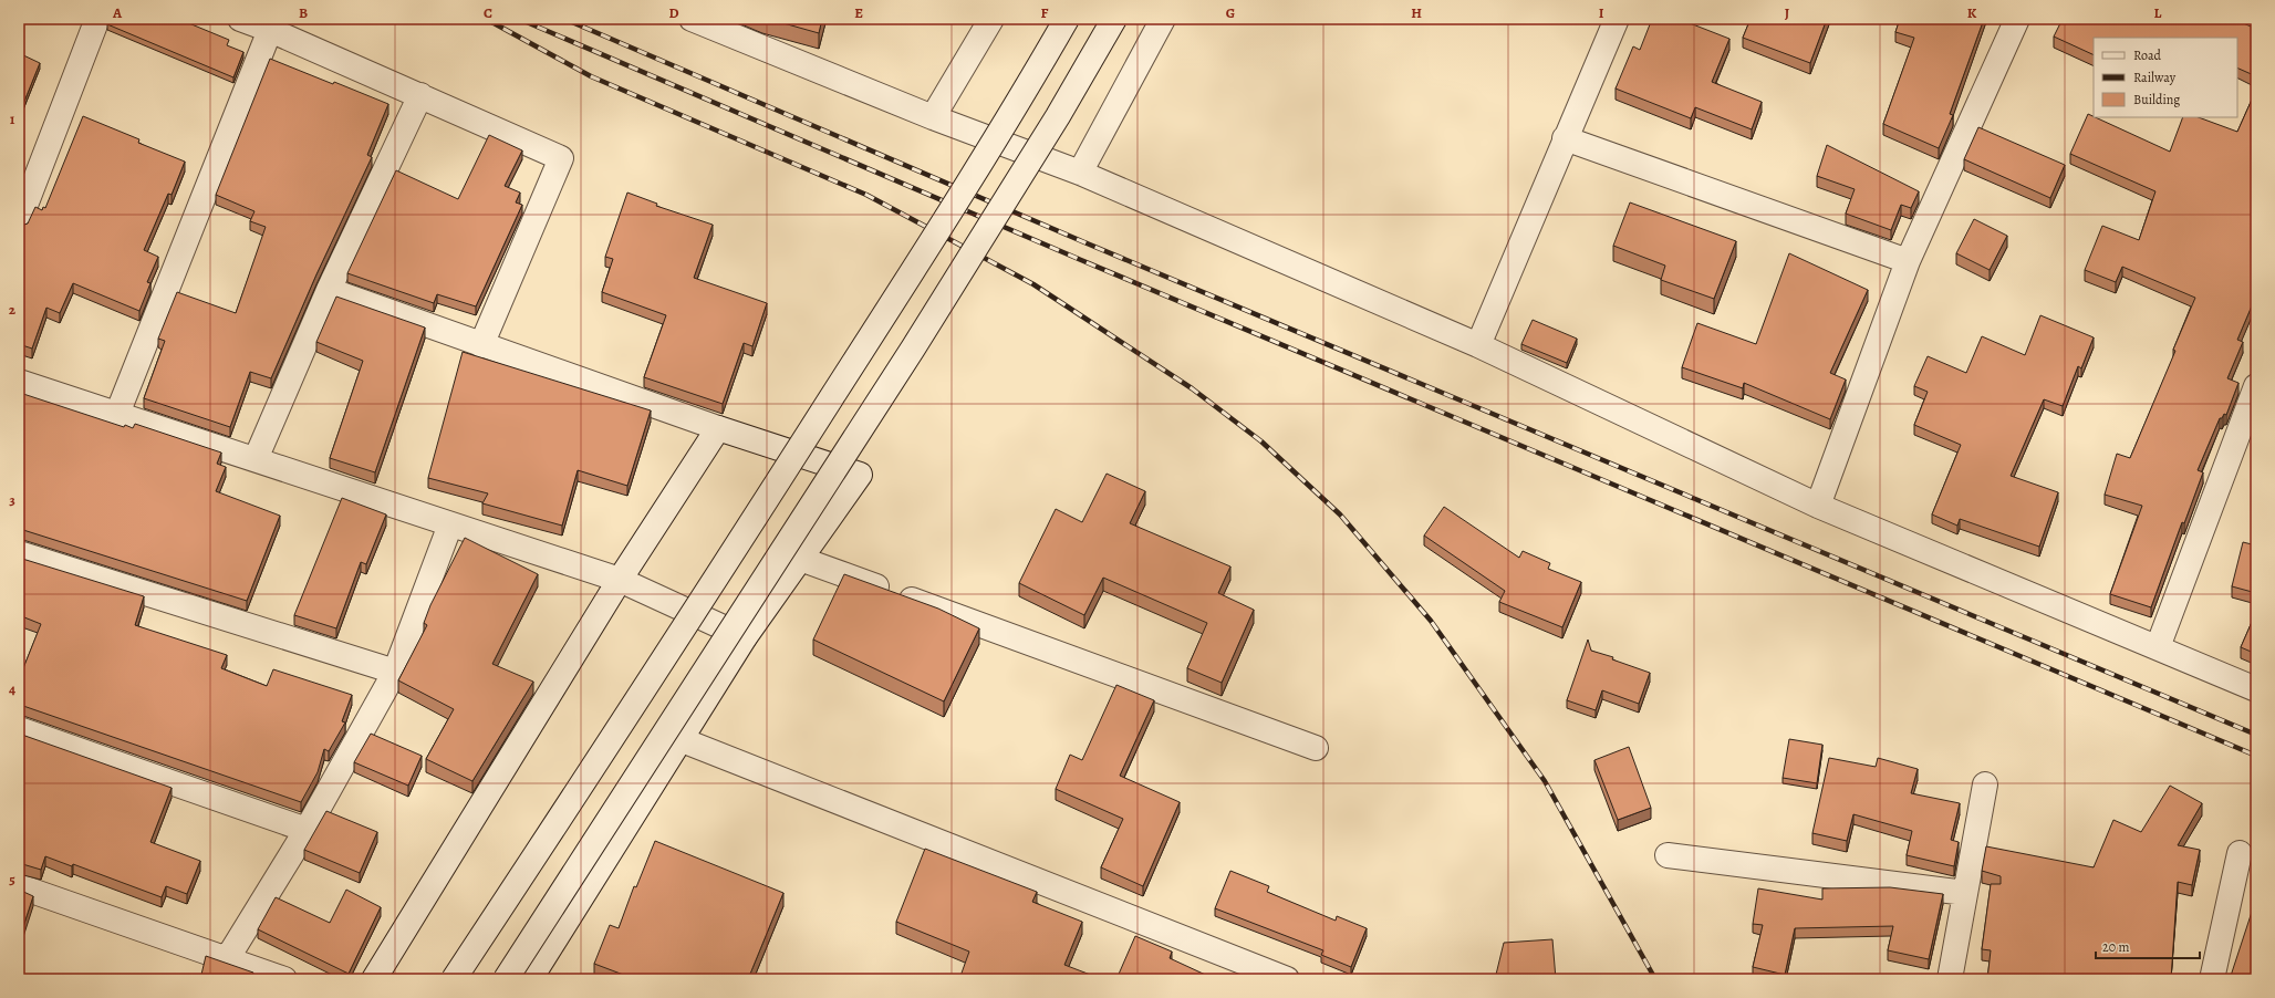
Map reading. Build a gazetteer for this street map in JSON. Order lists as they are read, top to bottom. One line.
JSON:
{"legend":["Road","Railway","Building"],"scale_bar":"20 m","grid":{"columns":["A","B","C","D","E","F","G","H","I","J","K","L"],"rows":["1","2","3","4","5"]}}
